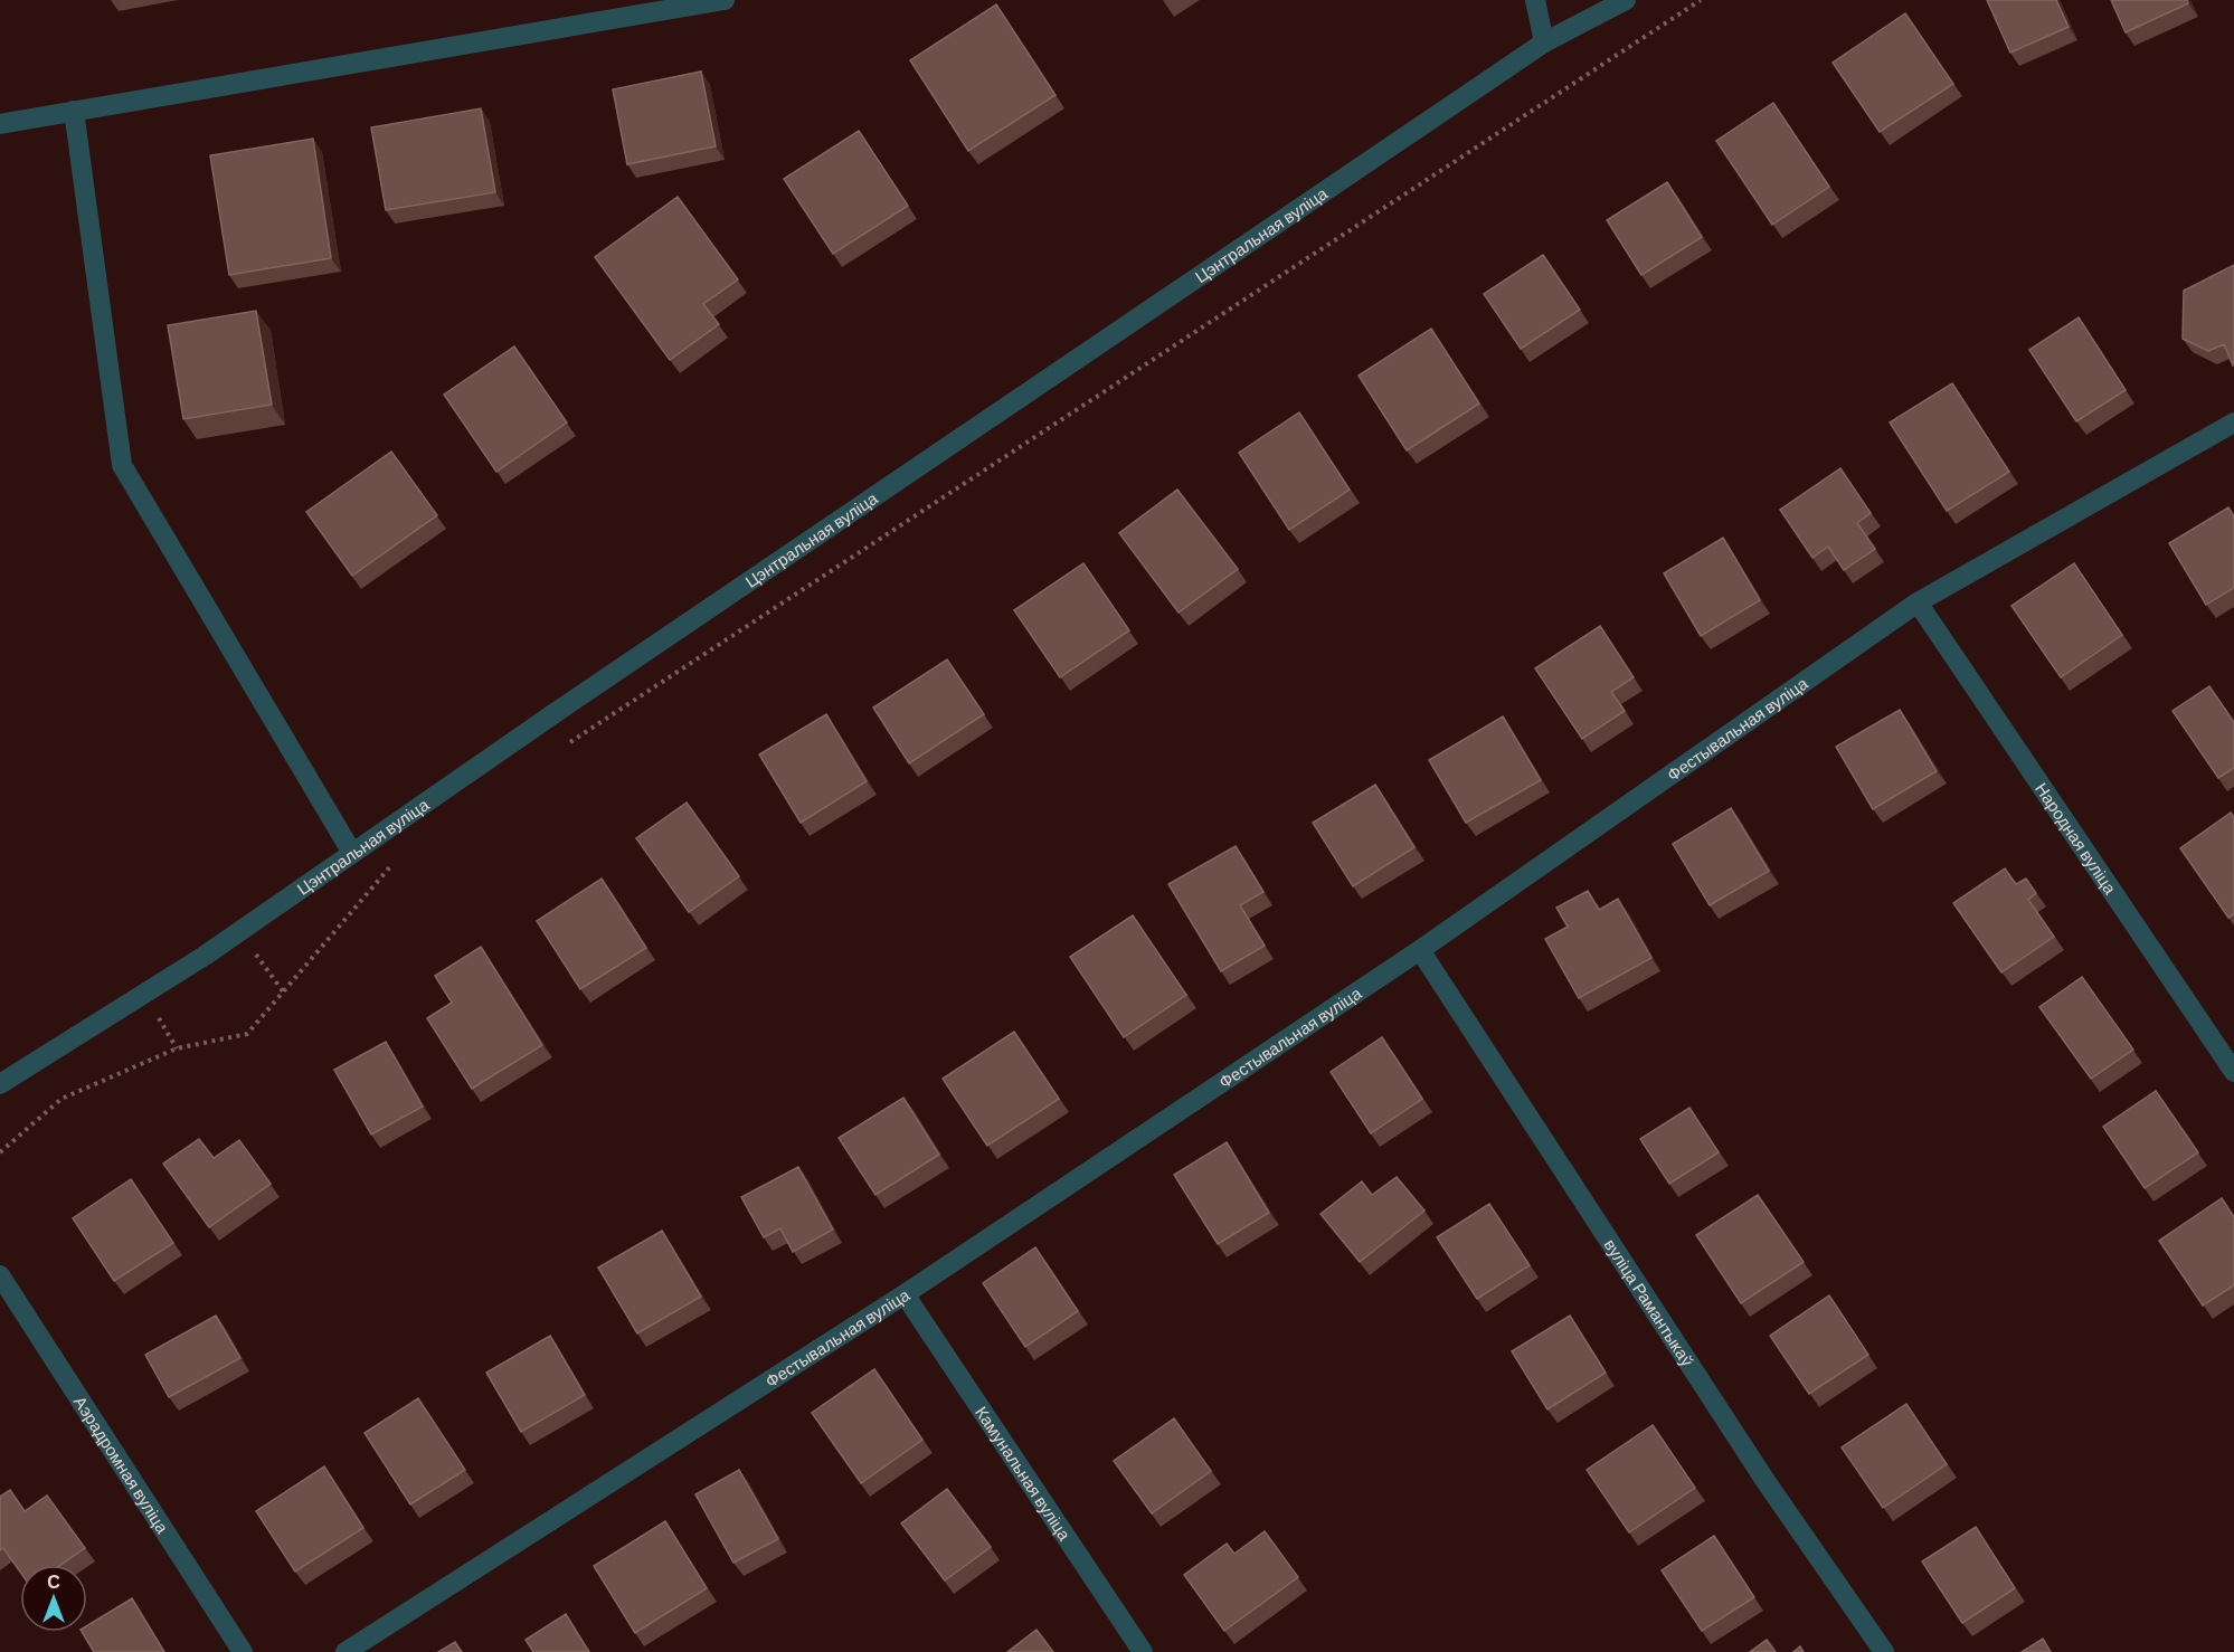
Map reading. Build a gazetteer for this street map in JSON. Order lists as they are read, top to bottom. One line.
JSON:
{"streets":{"street":["Цэнтральная вуліца","Фестывальная вуліца","Народная вуліца","вуліца Рамантыкаў","Аэрадромная вуліца","Камунальная вуліца"]},"crossings":[["Фестывальная вуліца","Народная вуліца"],["Фестывальная вуліца","вуліца Рамантыкаў"],["Фестывальная вуліца","Камунальная вуліца"]],"north":"top"}
